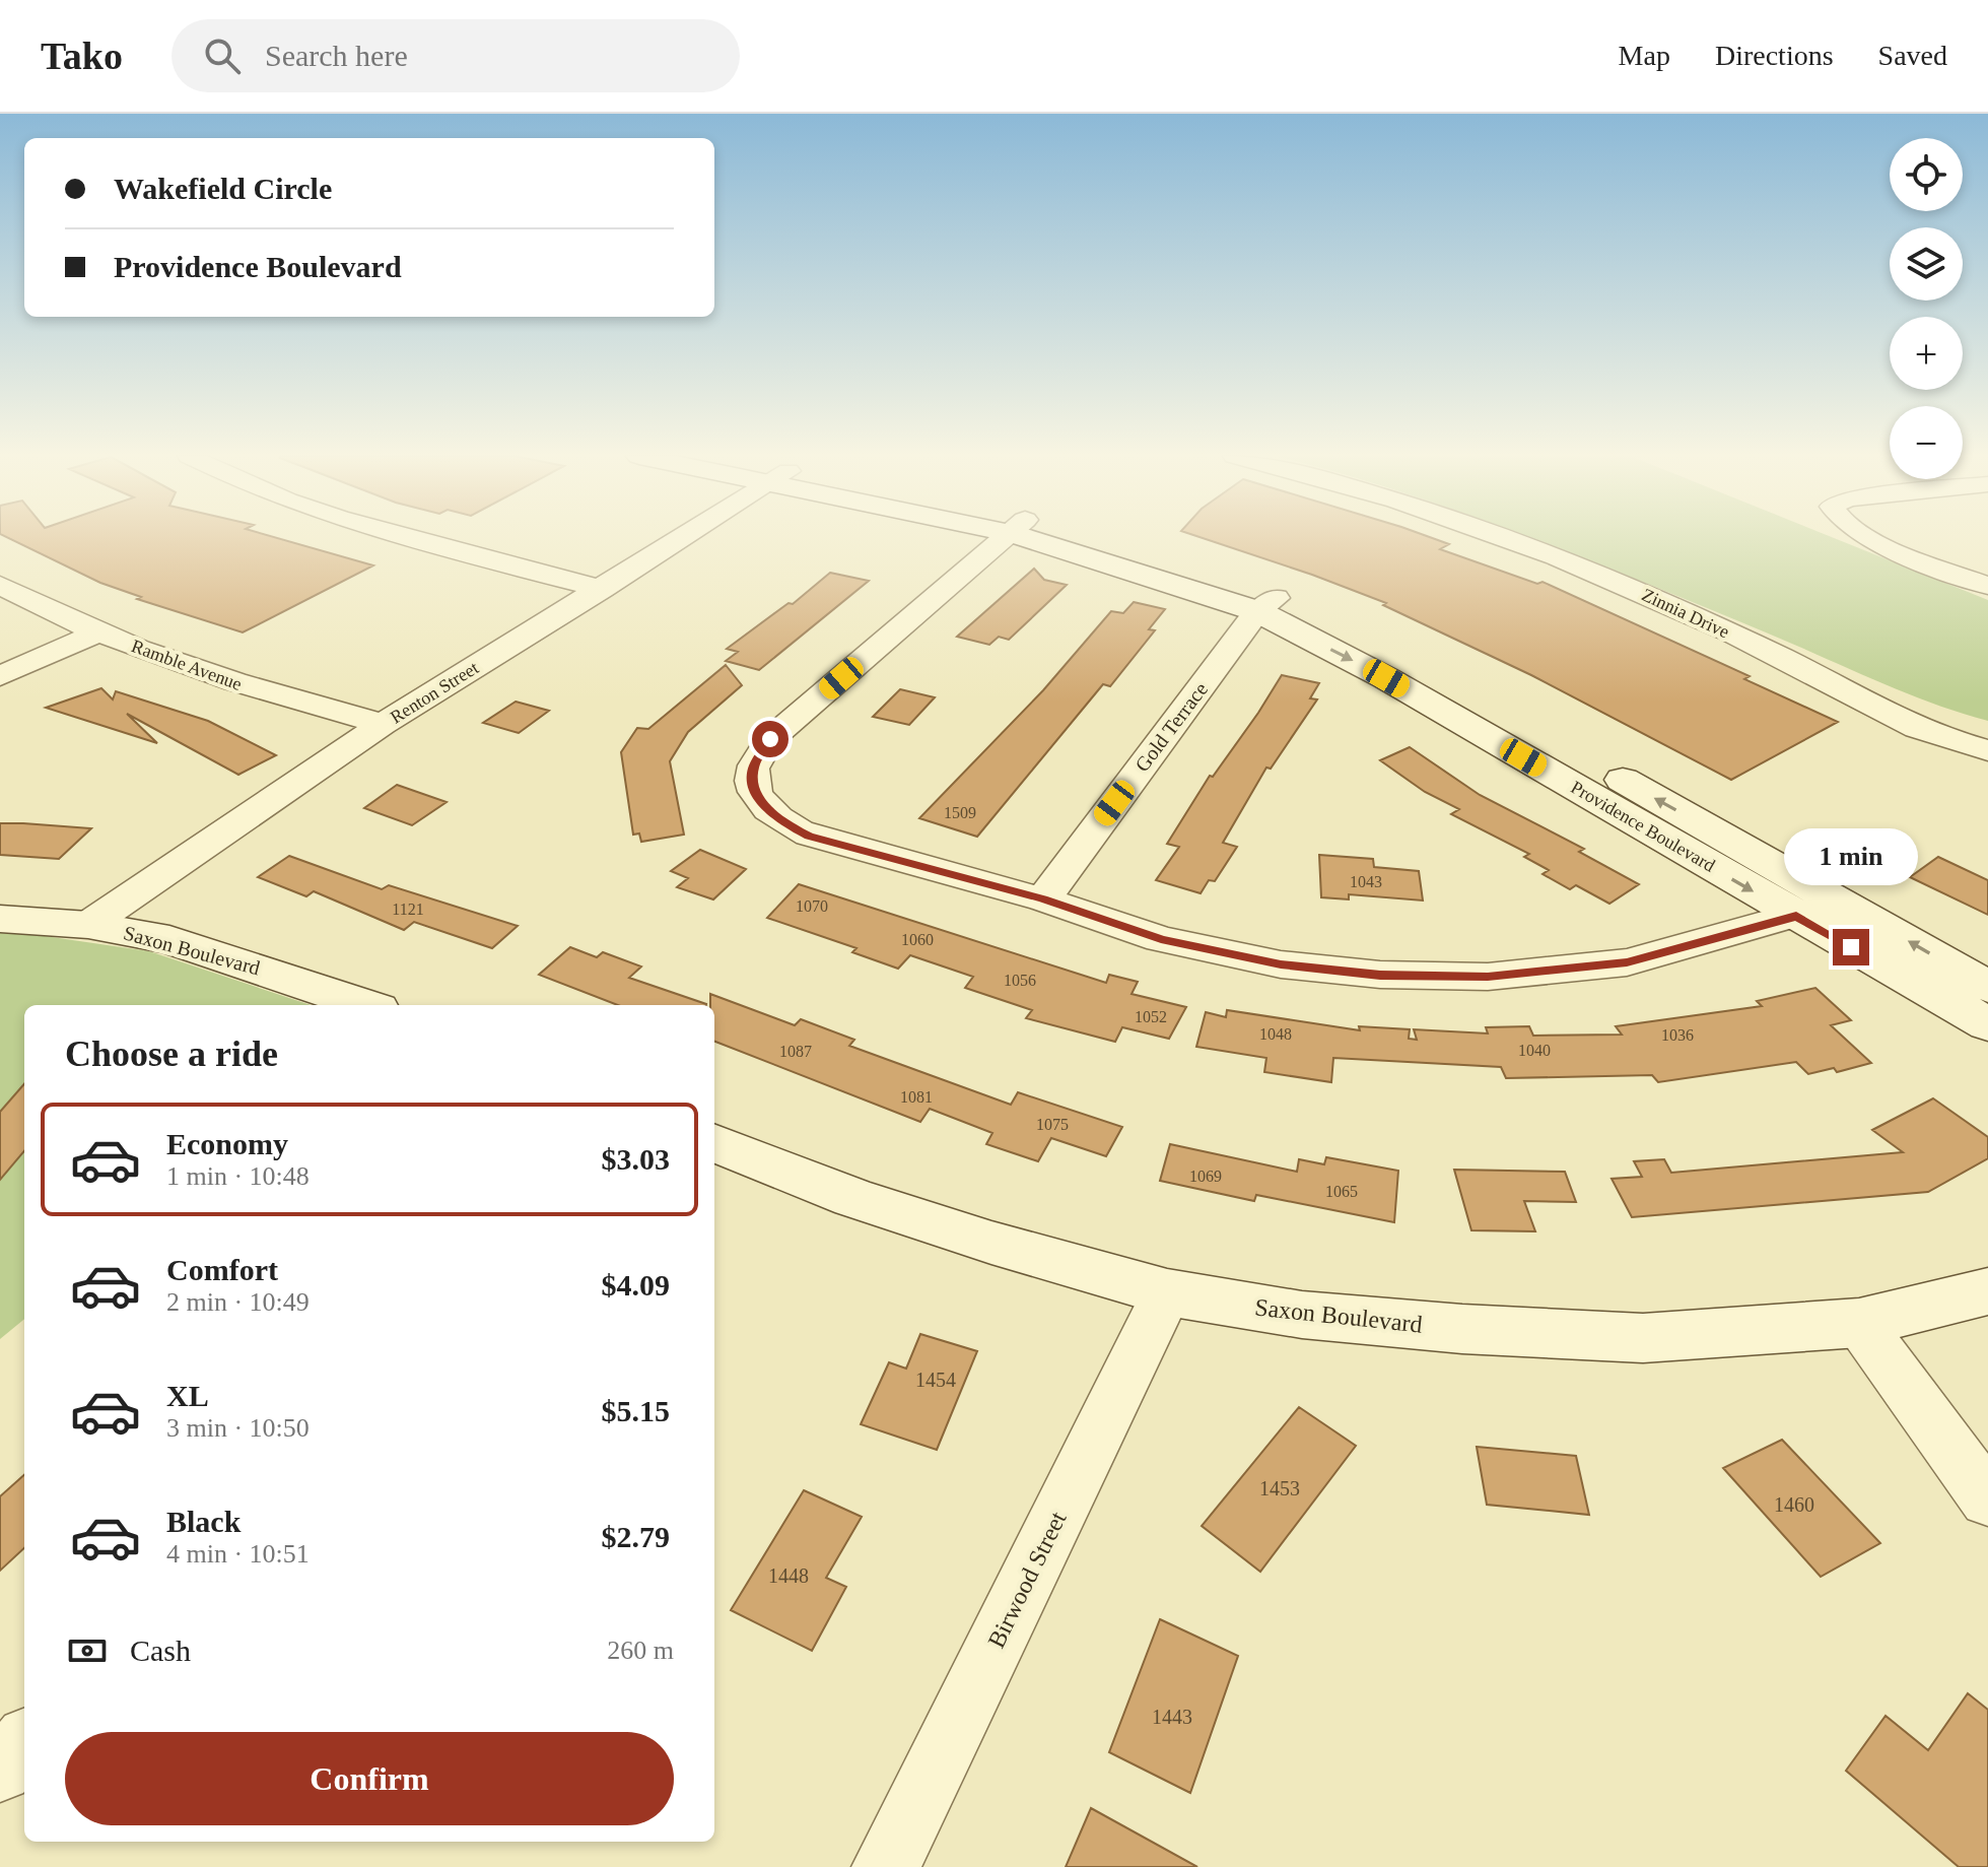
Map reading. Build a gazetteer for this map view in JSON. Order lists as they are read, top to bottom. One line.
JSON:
{"streets":{"main road":["Providence Boulevard","Saxon Boulevard"],"street":["Zinnia Drive","Ramble Avenue","Renton Street","Gold Terrace","Birwood Street"]},"crossings":[["Ramble Avenue","Renton Street"],["Renton Street","Saxon Boulevard"],["Gold Terrace","Providence Boulevard"],["Saxon Boulevard","Birwood Street"]],"house_numbers":["1509","1043","1070","1121","1060","1056","1052","1048","1036","1040","1087","1081","1075","1069","1065","1454","1453","1460","1448","1443"],"page":{"header":"Tako","search":"Search here","nav":["Map","Directions","Saved"],"map_buttons":["+","−"],"banner":["Wakefield Circle","Providence Boulevard"],"bubble":"1 min","heading":"Choose a ride","list":[{"name":"Economy","note":"1 min · 10:48","value":"$3.03"},{"name":"Comfort","note":"2 min · 10:49","value":"$4.09"},{"name":"XL","note":"3 min · 10:50","value":"$5.15"},{"name":"Black","note":"4 min · 10:51","value":"$2.79"}],"pay":["Cash","260 m"],"buttons":"Confirm"}}
